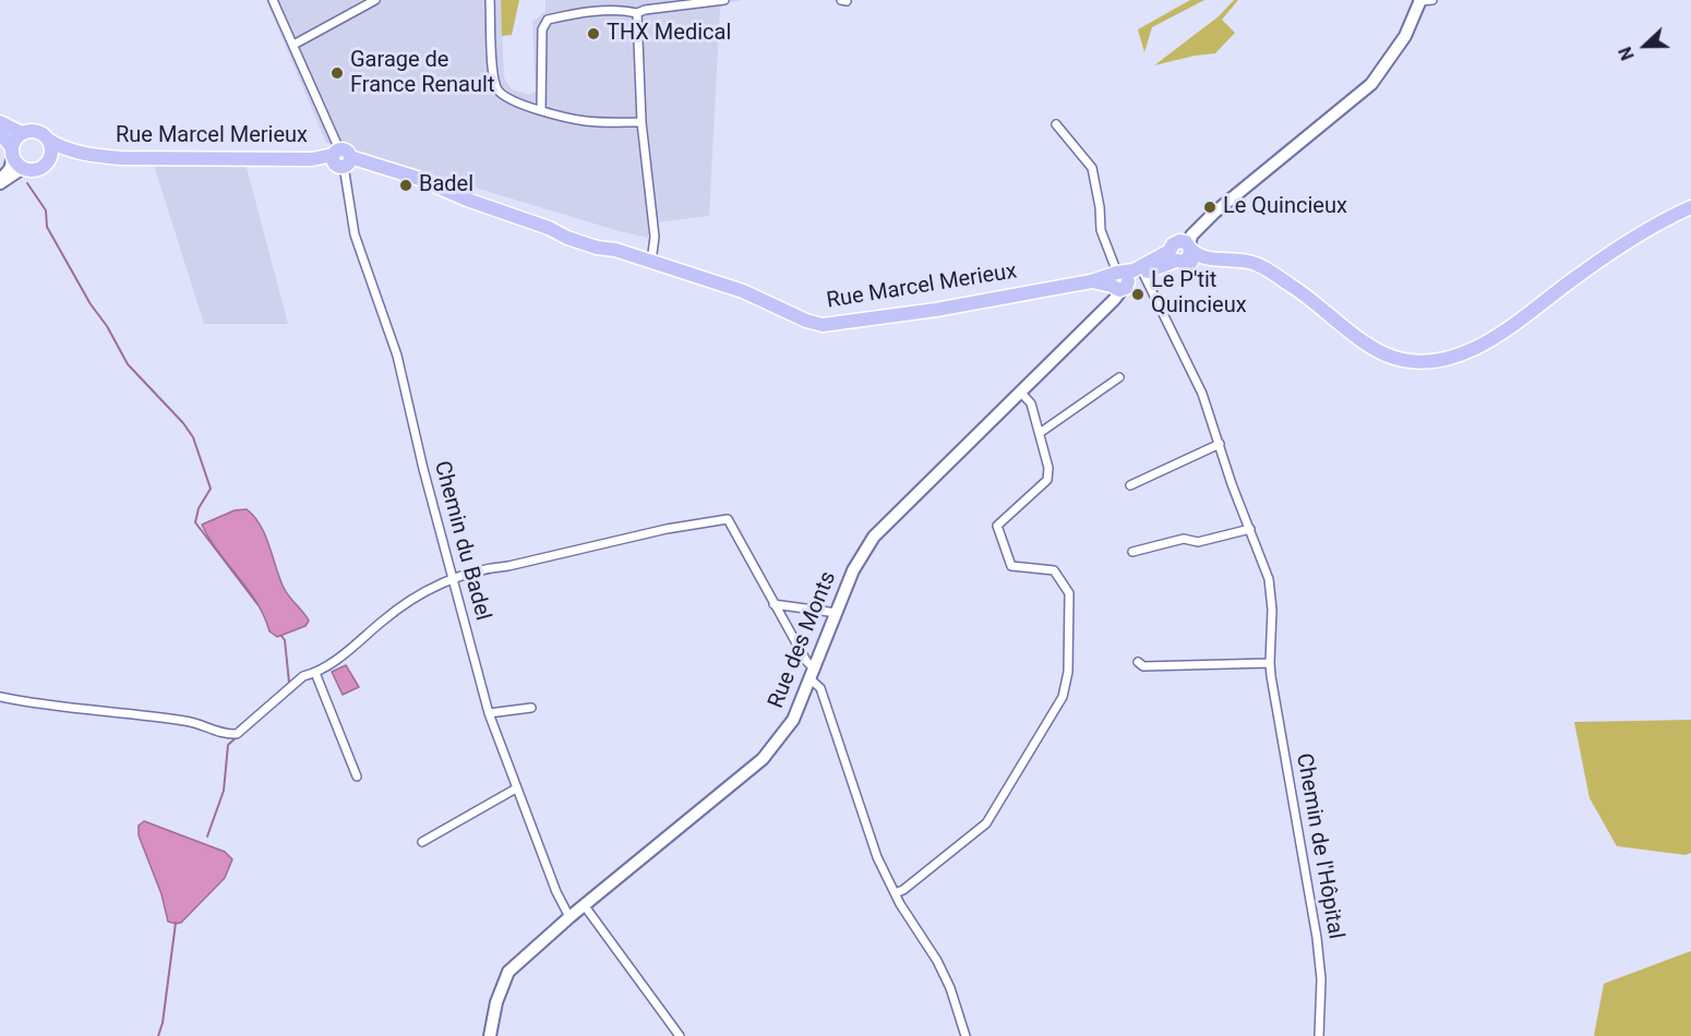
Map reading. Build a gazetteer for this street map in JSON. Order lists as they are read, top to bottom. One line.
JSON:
{"streets":{"main road":["Rue Marcel Merieux"],"street":["Chemin du Badel","Rue des Monts","Chemin de l'Hôpital"]},"crossings":[["Rue Marcel Merieux","Chemin du Badel"],["Rue Marcel Merieux","Rue des Monts"],["Rue Marcel Merieux","Chemin de l'Hôpital"],["Chemin du Badel","Rue des Monts"]],"places":["THX Medical","Garage de France Renault","Badel","Le Quincieux","Le P'tit Quincieux"],"north":"left"}
